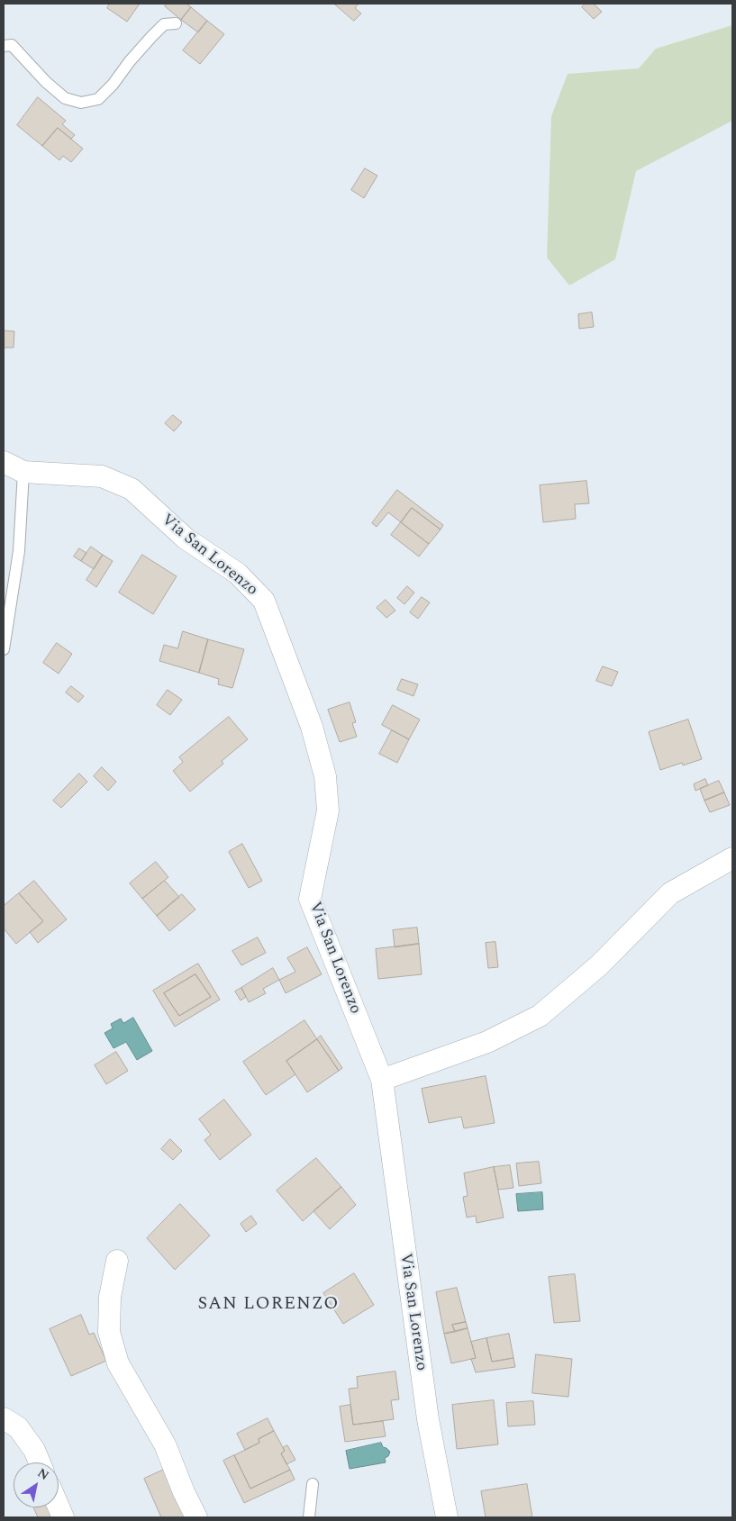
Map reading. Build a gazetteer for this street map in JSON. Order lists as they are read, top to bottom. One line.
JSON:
{"streets":{"street":["Via San Lorenzo"]},"districts":["SAN LORENZO"],"north":"top right"}
